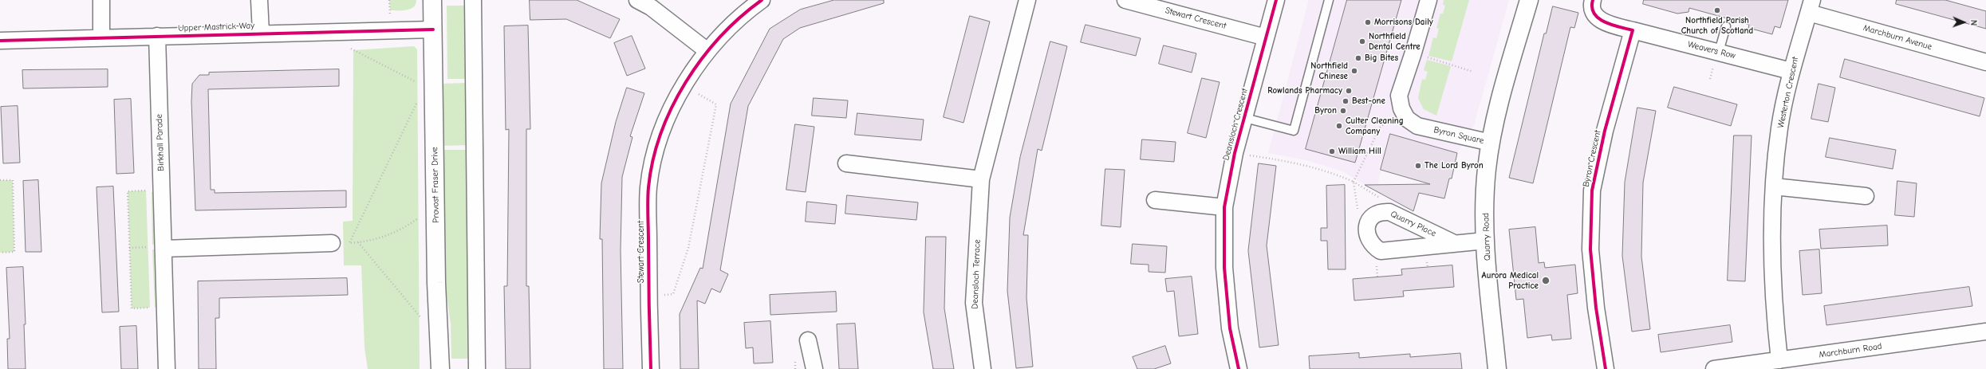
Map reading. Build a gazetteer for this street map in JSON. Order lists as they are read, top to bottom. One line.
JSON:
{"streets":{"street":["Stewart Crescent","Upper Mastrick Way","Marchburn Avenue","Weavers Row","Westerton Crescent","Deansloch Crescent","Byron Square","Birkhall Parade","Byron Crescent","Provost Fraser Drive","Quarry Place","Quarry Road","Deansloch Terrace","Marchburn Road"]},"crossings":[["Stewart Crescent","Deansloch Crescent"],["Upper Mastrick Way","Birkhall Parade"],["Upper Mastrick Way","Provost Fraser Drive"],["Marchburn Avenue","Westerton Crescent"],["Weavers Row","Westerton Crescent"],["Weavers Row","Byron Crescent"],["Westerton Crescent","Marchburn Road"],["Byron Square","Quarry Road"],["Quarry Place","Quarry Road"]],"places":["Northfield Parish Church of Scotland","Morrisons Daily","Northfield Dental Centre","Big Bites","Northfield Chinese","Rowlands Pharmacy","Best-one","Byron","Culter Cleaning Company","William Hill","The Lord Byron","Aurora Medical Practice"],"north":"right"}
